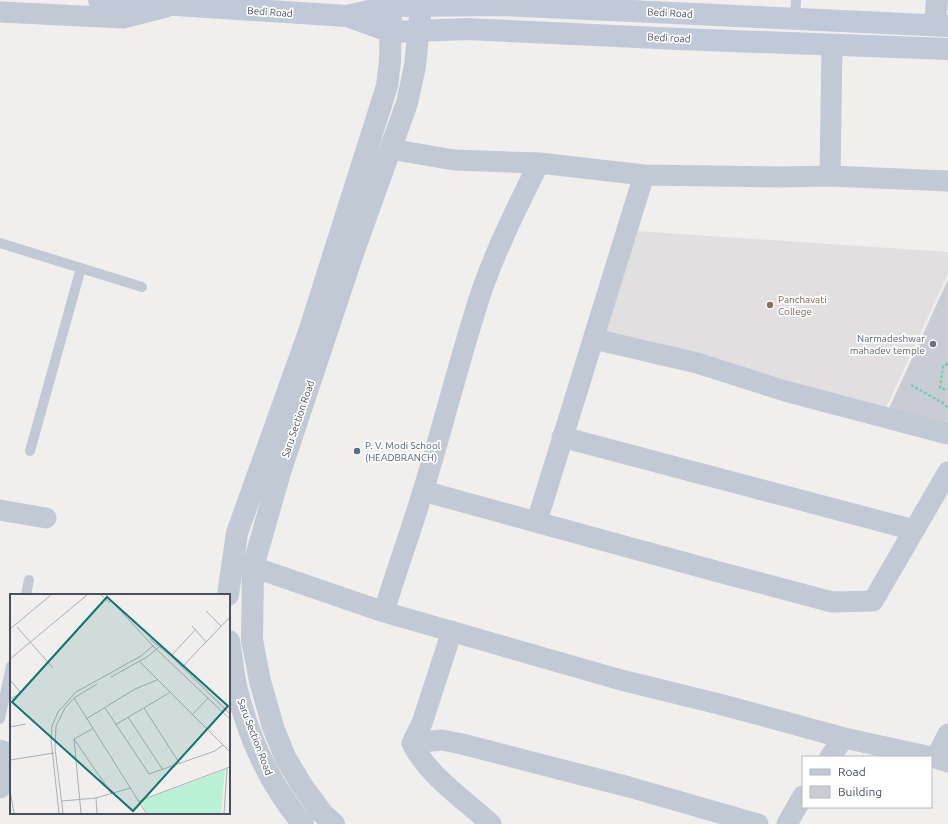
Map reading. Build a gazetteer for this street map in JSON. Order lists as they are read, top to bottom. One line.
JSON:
{"streets":{"main road":["Bedi Road","Bedi road"],"street":["Saru Section Road"]},"crossings":[["Bedi Road","Bedi road"],["Bedi Road","Saru Section Road"],["Bedi road","Saru Section Road"]],"places":["Panchavati College","Narmadeshwar mahadev temple","P. V. Modi School (HEADBRANCH)"],"legend":["Road","Building"]}
